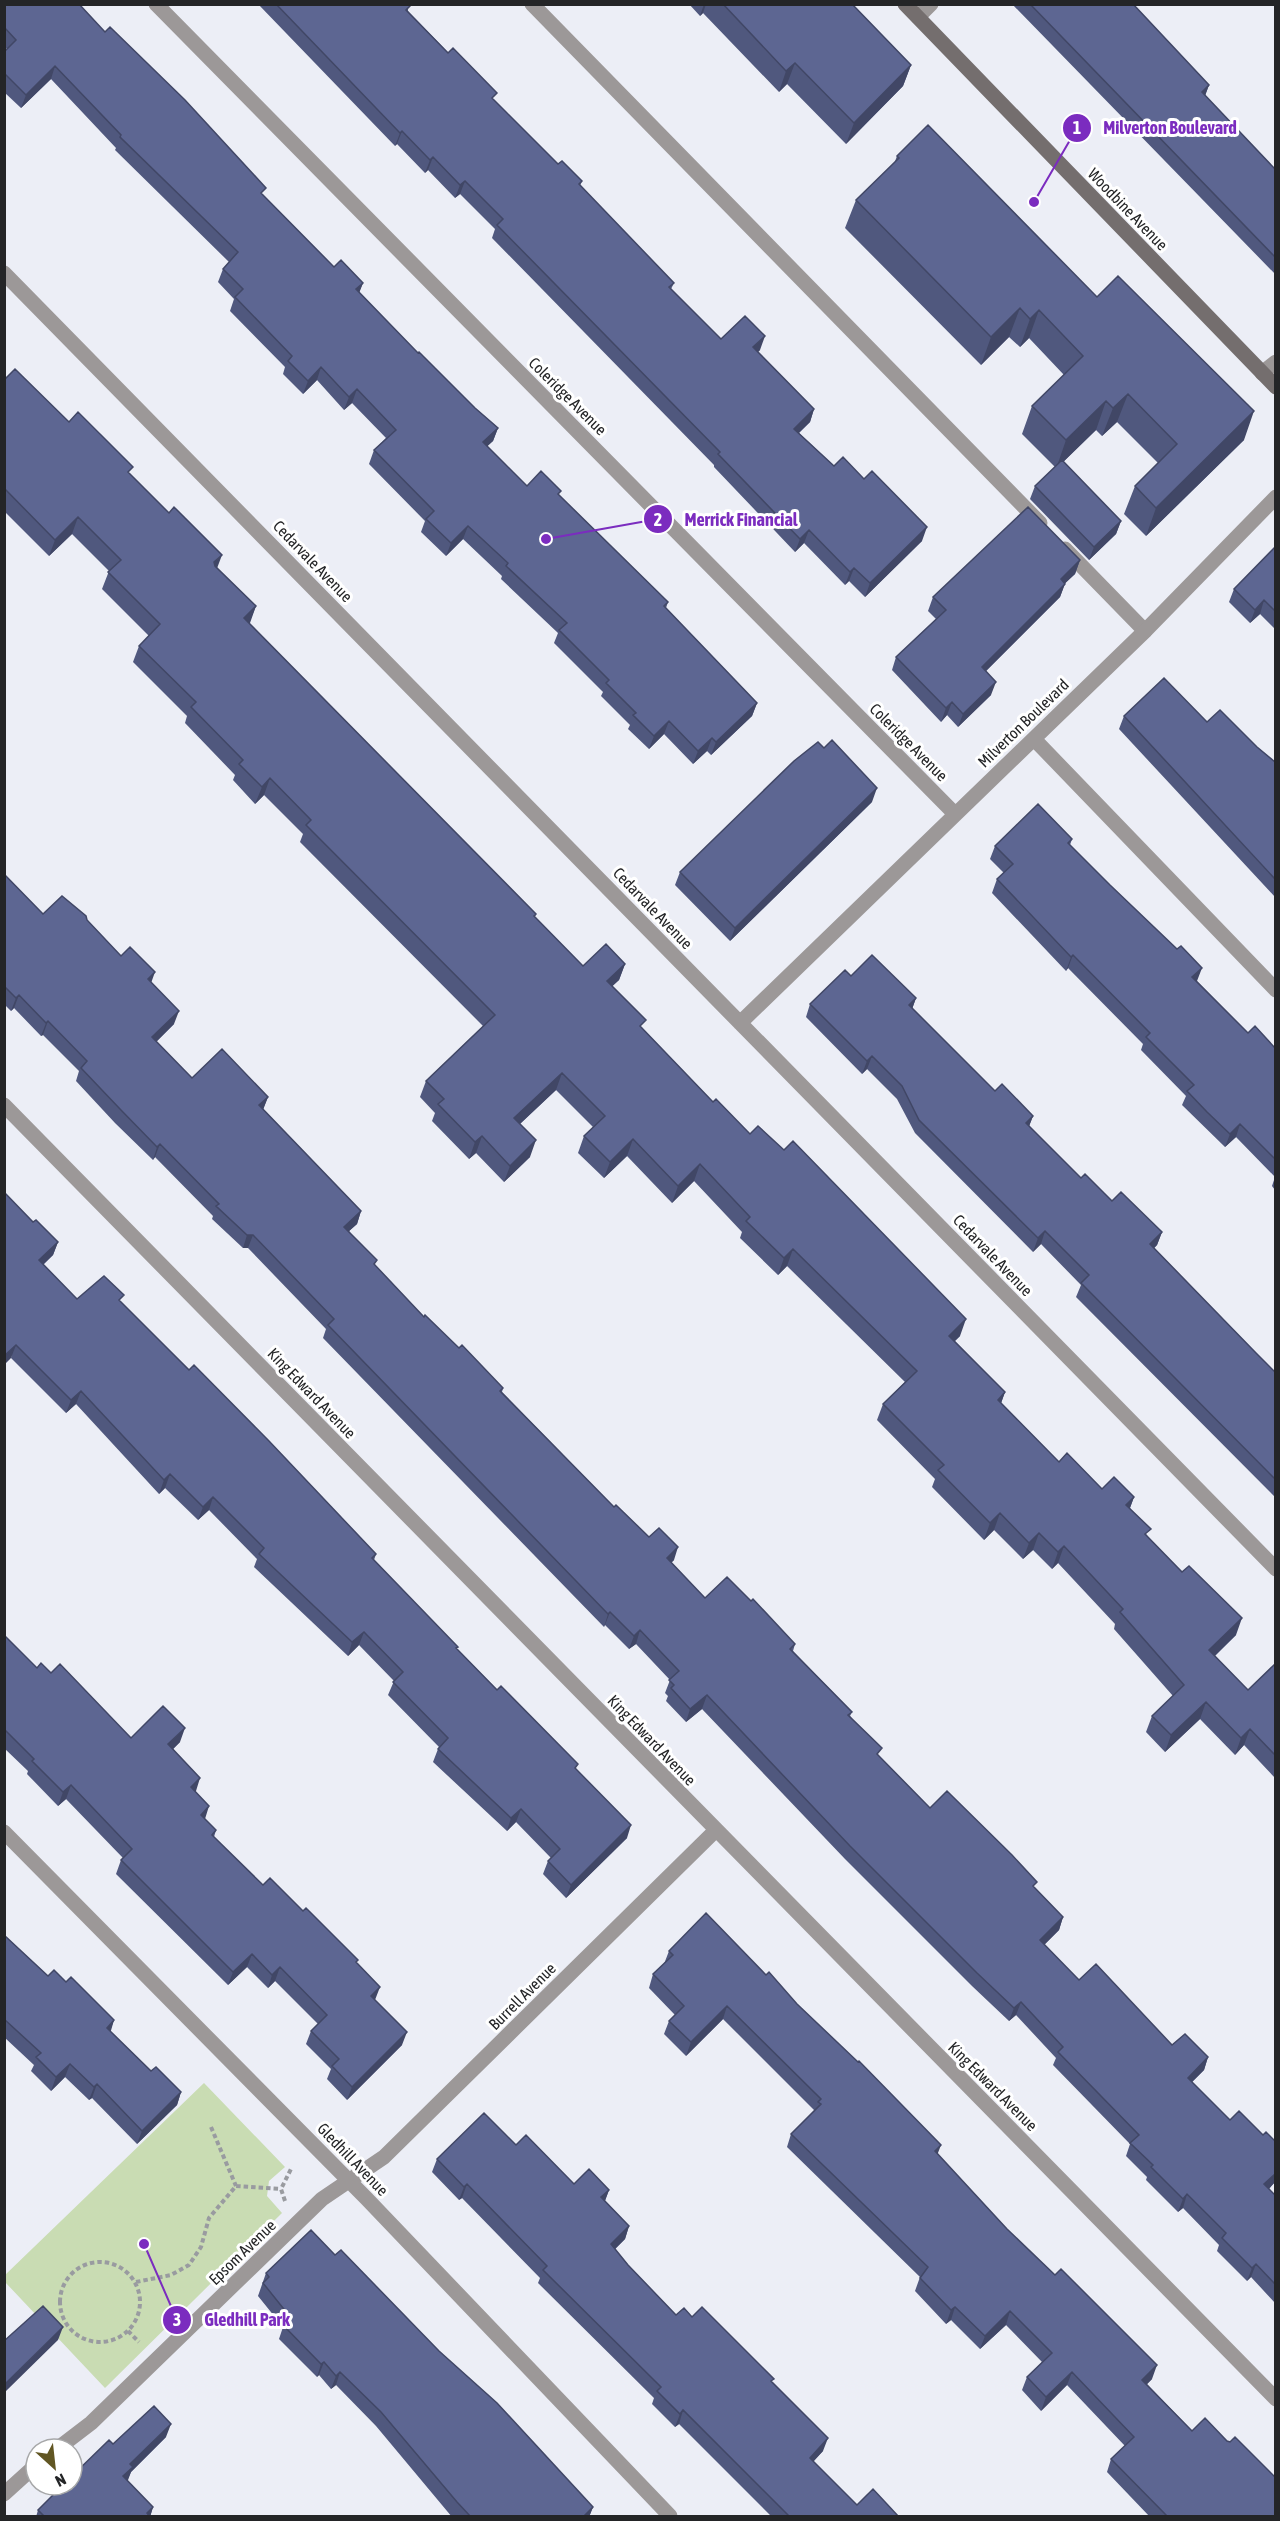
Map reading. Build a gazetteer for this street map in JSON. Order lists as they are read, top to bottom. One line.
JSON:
{"streets":{"main road":["Woodbine Avenue"],"street":["Coleridge Avenue","Cedarvale Avenue","Milverton Boulevard","King Edward Avenue","Burrell Avenue","Gledhill Avenue","Epsom Avenue"]},"crossings":[["Coleridge Avenue","Milverton Boulevard"],["Cedarvale Avenue","Milverton Boulevard"],["King Edward Avenue","Burrell Avenue"],["Burrell Avenue","Gledhill Avenue"],["Burrell Avenue","Epsom Avenue"],["Gledhill Avenue","Epsom Avenue"]],"places":["Milverton Boulevard","Merrick Financial","Gledhill Park"],"north":"bottom right"}
